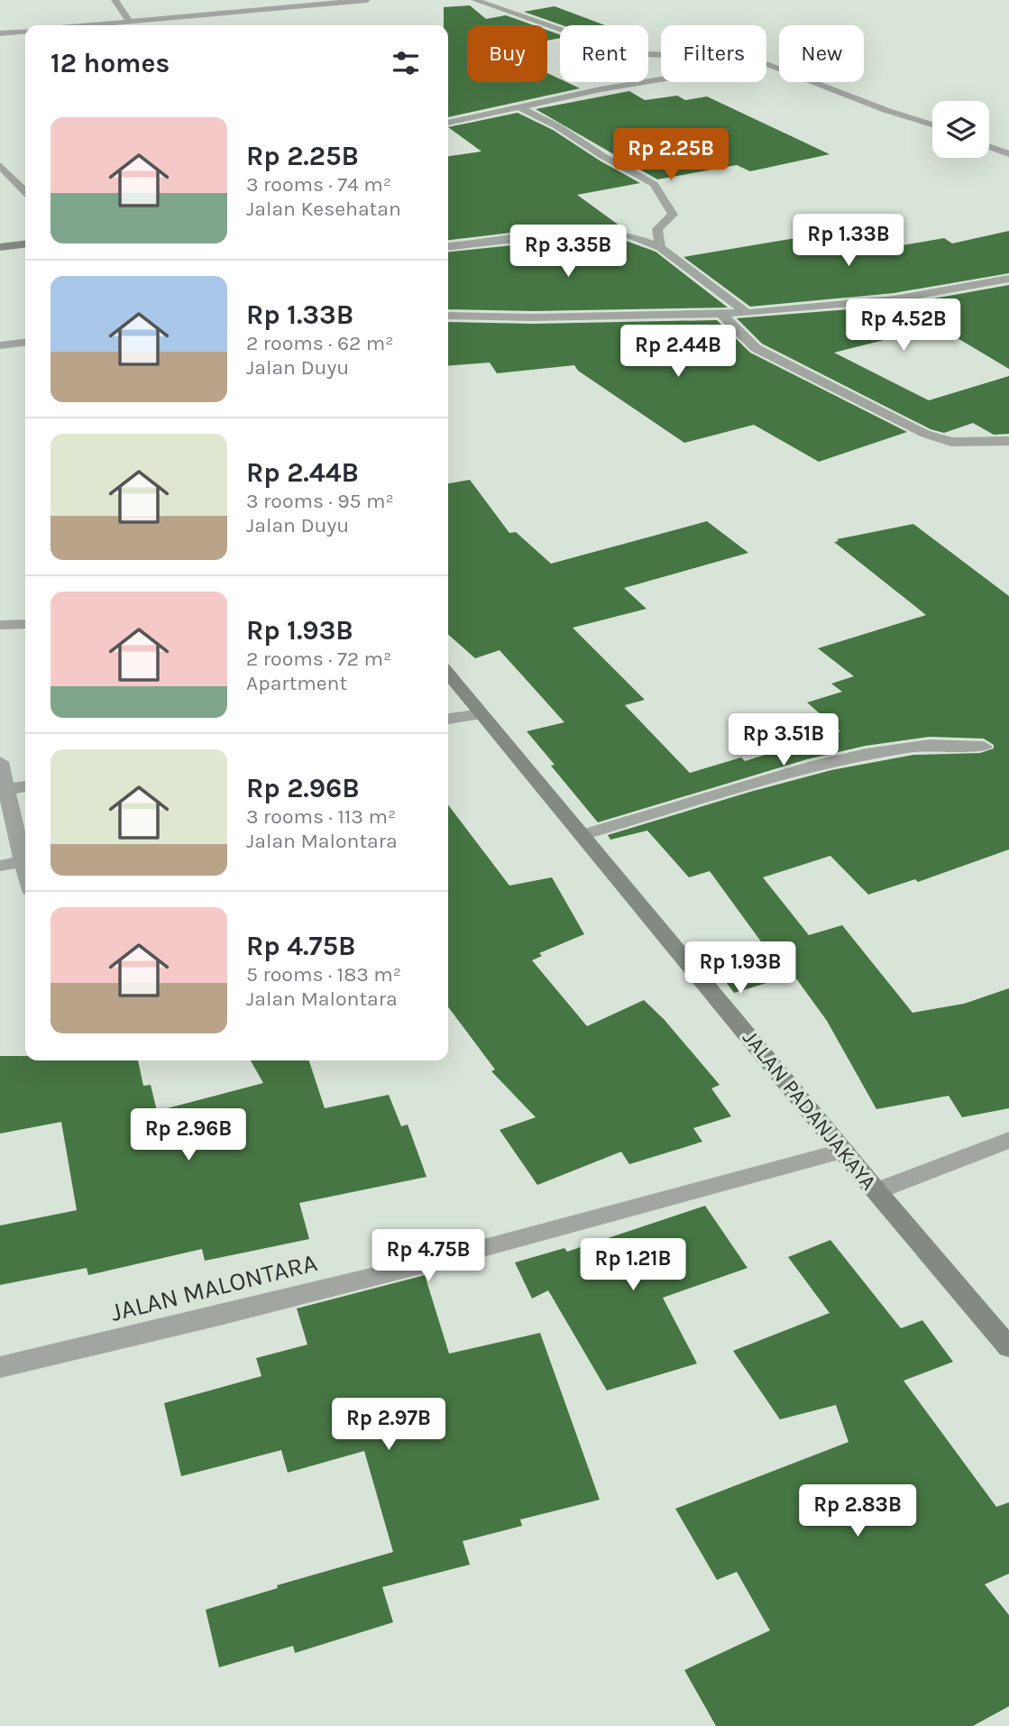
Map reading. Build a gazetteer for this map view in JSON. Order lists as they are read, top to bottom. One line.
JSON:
{"streets":{"street":["JALAN PADANJAKAYA","JALAN MALONTARA"]},"crossings":[["JALAN PADANJAKAYA","JALAN MALONTARA"]],"page":{"chip":["Buy","Rent","Filters","New"],"heading":"12 homes","list":[{"name":"Rp 2.25B","note":"3 rooms · 74 m² · Jalan Kesehatan"},{"name":"Rp 1.33B","note":"2 rooms · 62 m² · Jalan Duyu"},{"name":"Rp 2.44B","note":"3 rooms · 95 m² · Jalan Duyu"},{"name":"Rp 1.93B","note":"2 rooms · 72 m² · Apartment"},{"name":"Rp 2.96B","note":"3 rooms · 113 m² · Jalan Malontara"},{"name":"Rp 4.75B","note":"5 rooms · 183 m² · Jalan Malontara"}],"price":["Rp 2.25B","Rp 1.33B","Rp 3.35B","Rp 4.52B","Rp 2.44B","Rp 3.51B","Rp 1.93B","Rp 2.96B","Rp 4.75B","Rp 1.21B","Rp 2.97B","Rp 2.83B"]}}
